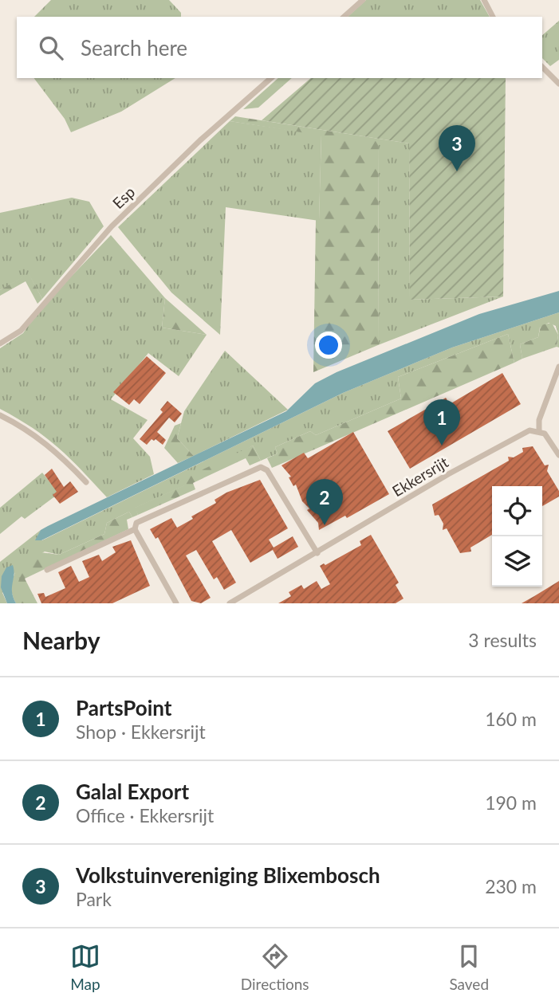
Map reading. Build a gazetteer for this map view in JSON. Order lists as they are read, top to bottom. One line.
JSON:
{"streets":{"street":["Esp","Ekkersrijt"]},"page":{"search":"Search here","pins":["3","1","2"],"heading":["Nearby","3 results"],"list":[{"mark":"1","name":"PartsPoint","note":"Shop · Ekkersrijt","value":"160 m"},{"mark":"2","name":"Galal Export","note":"Office · Ekkersrijt","value":"190 m"},{"mark":"3","name":"Volkstuinvereniging Blixembosch","note":"Park","value":"230 m"}],"nav":["Map","Directions","Saved"]}}
